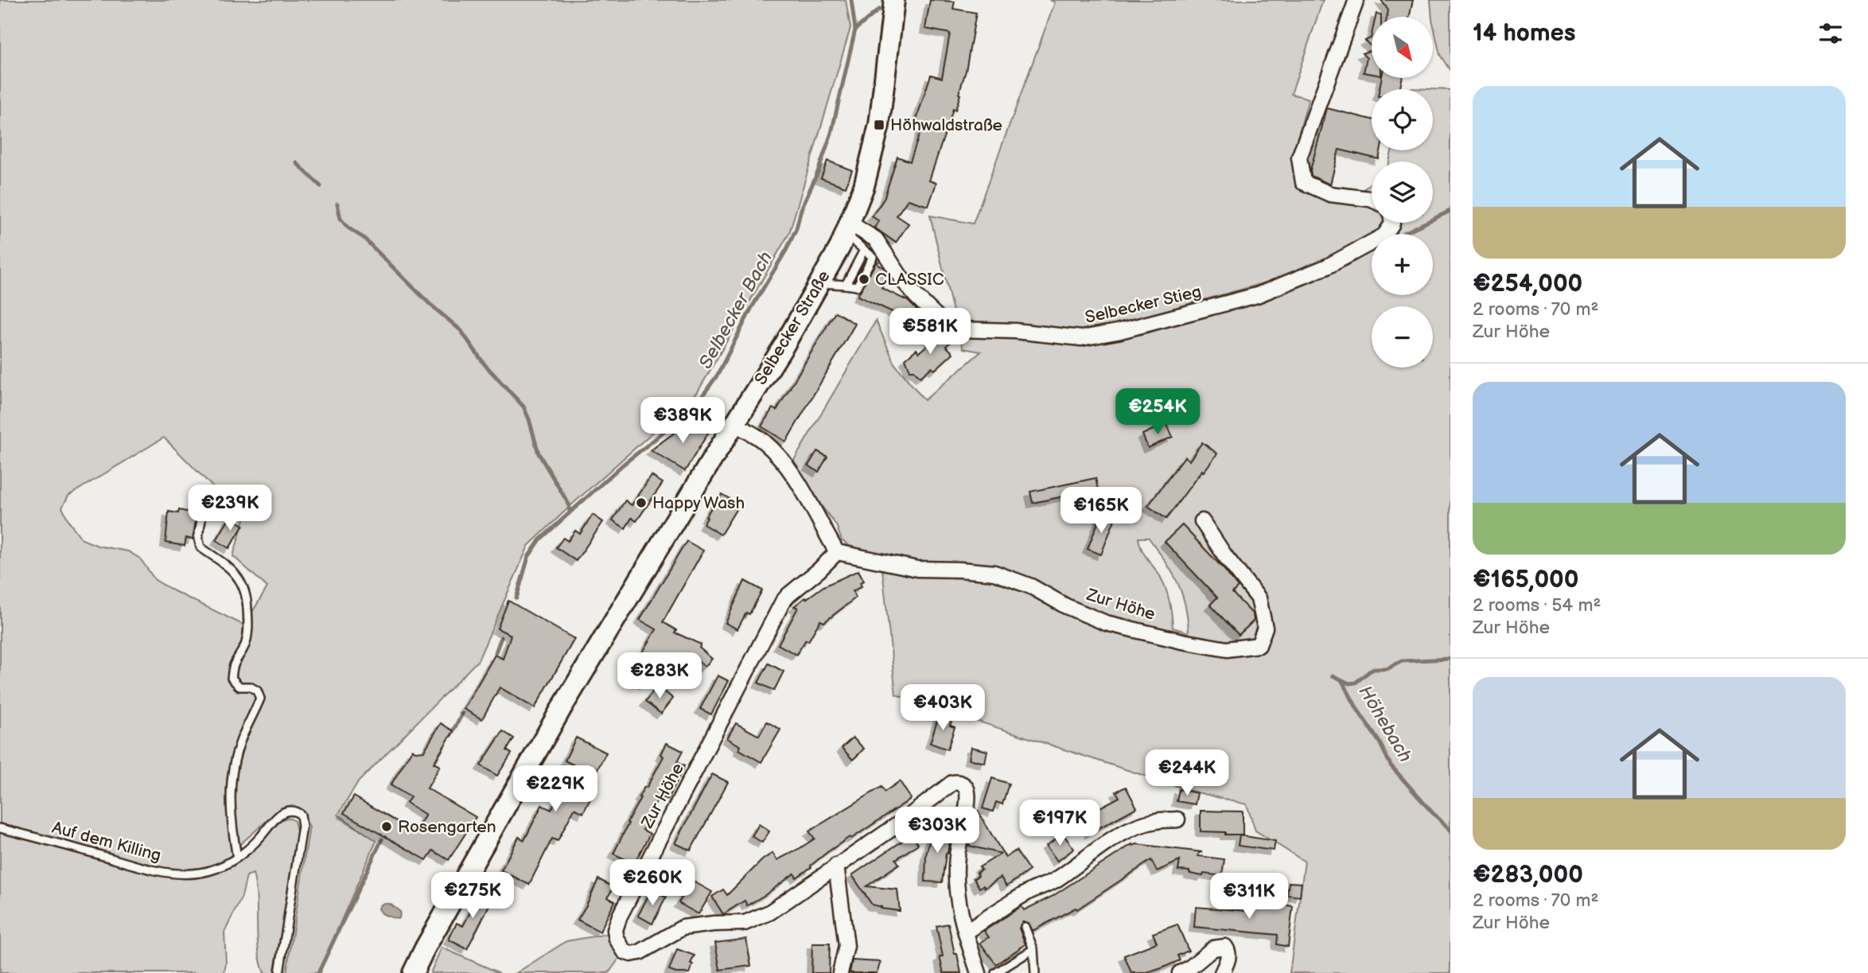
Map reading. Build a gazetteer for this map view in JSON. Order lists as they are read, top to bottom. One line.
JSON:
{"streets":{"main road":["Selbecker Straße"],"street":["Selbecker Stieg","Zur Höhe"],"lane":["Auf dem Killing"]},"crossings":[["Selbecker Stieg","Selbecker Straße"]],"water":["Selbecker Bach","Höhebach"],"places":{"transit":["Höhwaldstraße"],"other":["CLASSIC","Happy Wash","Rosengarten"]},"north":"bottom right","page":{"heading":"14 homes","map_buttons":["+","−"],"list":[{"name":"€254,000","note":"2 rooms · 70 m² · Zur Höhe"},{"name":"€165,000","note":"2 rooms · 54 m² · Zur Höhe"},{"name":"€283,000","note":"2 rooms · 70 m² · Zur Höhe"}],"price":["€581K","€254K","€389K","€239K","€165K","€283K","€403K","€244K","€229K","€197K","€303K","€260K","€275K","€311K"]}}
